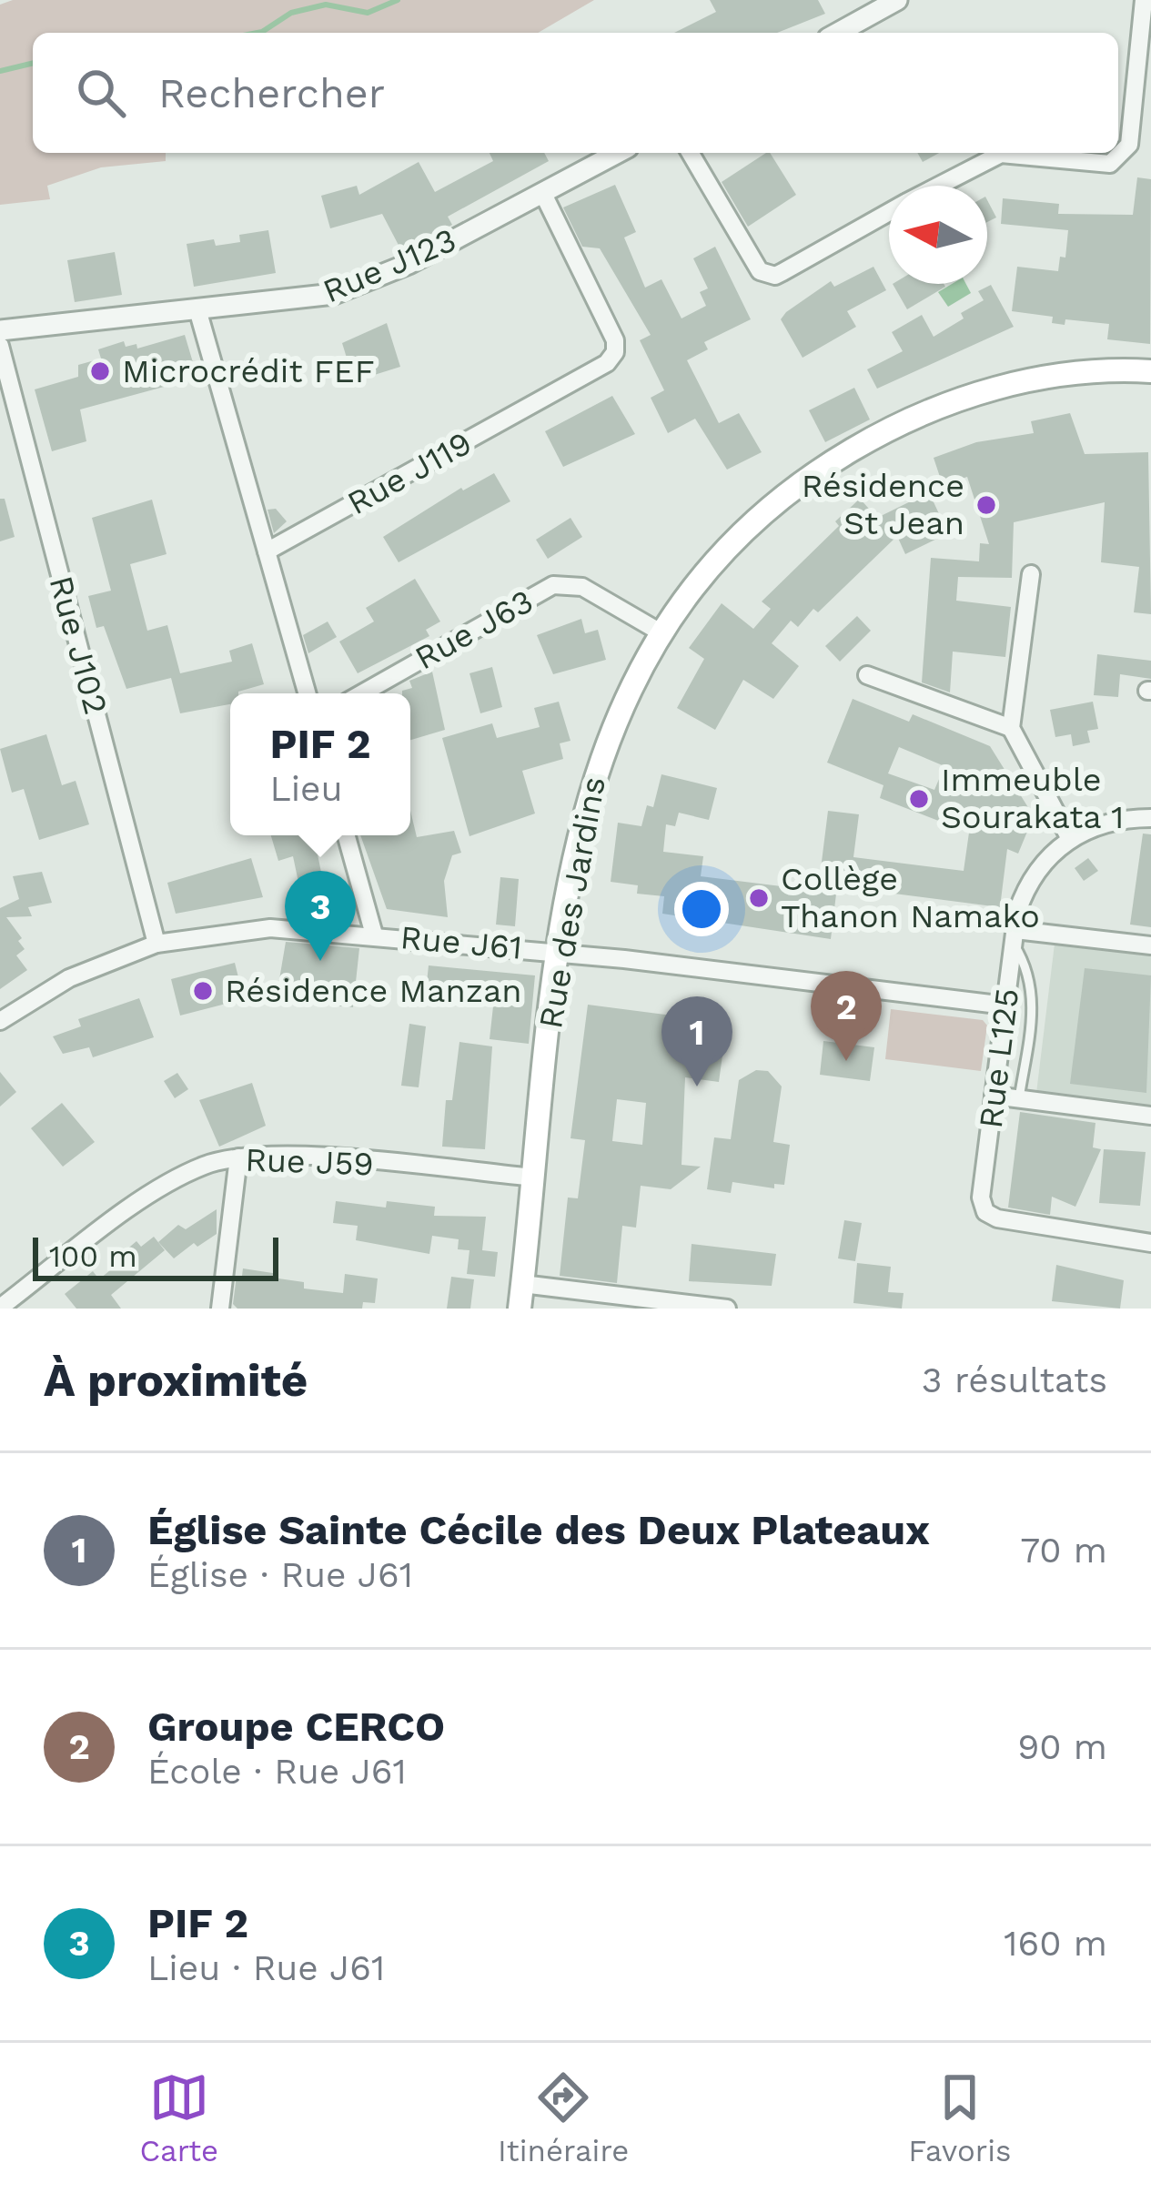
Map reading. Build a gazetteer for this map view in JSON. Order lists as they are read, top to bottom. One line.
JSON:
{"streets":{"main road":["Rue des Jardins"],"street":["Rue J123","Rue J119","Rue J63","Rue J102","Rue J61","Rue L125","Rue J59"]},"crossings":[["Rue J123","Rue J119"],["Rue J63","Rue des Jardins"],["Rue J102","Rue J61"],["Rue des Jardins","Rue J61"],["Rue des Jardins","Rue J59"],["Rue J61","Rue L125"]],"places":["Microcrédit FEF","Résidence St Jean","Immeuble Sourakata 1","Collège Thanon Namako","Résidence Manzan"],"scale_bar":"100 m","north":"left","page":{"search":"Rechercher","popup":["PIF 2","Lieu"],"pins":["3","2","1"],"scale":"100 m","heading":["À proximité","3 résultats"],"list":[{"mark":"1","name":"Église Sainte Cécile des Deux Plateaux","note":"Église · Rue J61","value":"70 m"},{"mark":"2","name":"Groupe CERCO","note":"École · Rue J61","value":"90 m"},{"mark":"3","name":"PIF 2","note":"Lieu · Rue J61","value":"160 m"}],"nav":["Carte","Itinéraire","Favoris"]}}
